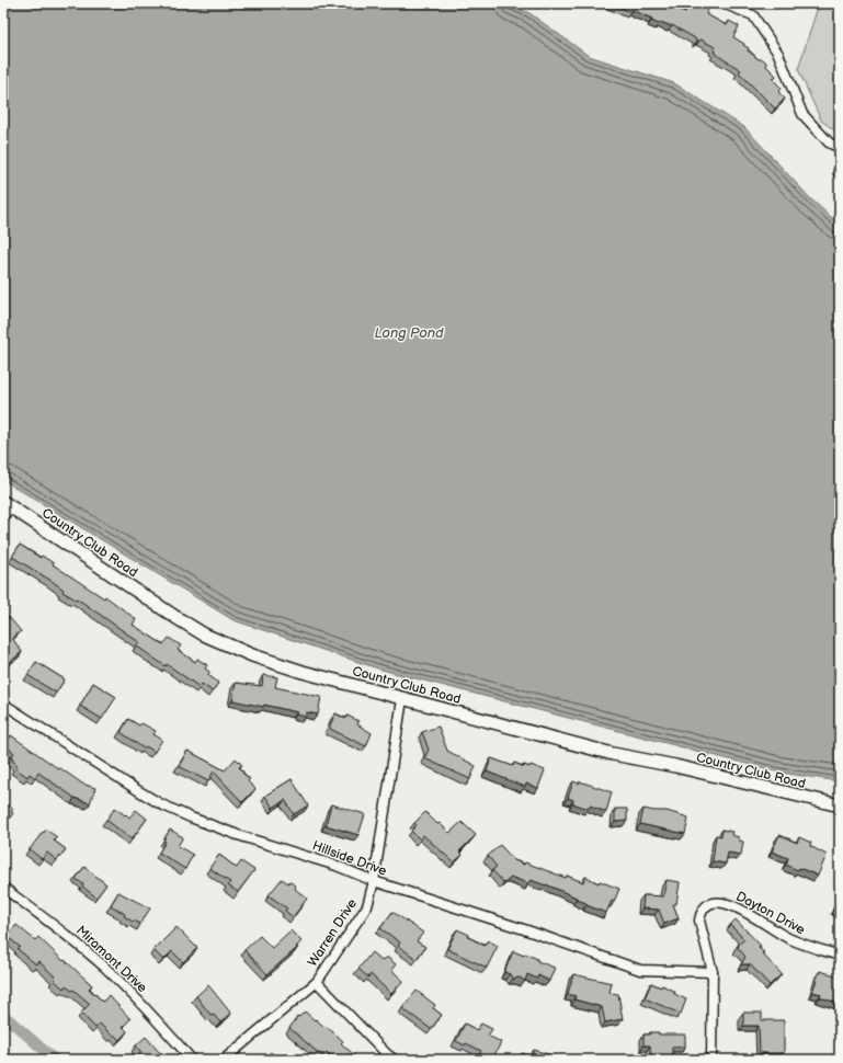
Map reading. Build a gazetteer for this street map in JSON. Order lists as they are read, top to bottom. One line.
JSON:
{"streets":{"street":["Country Club Road","Hillside Drive","Dayton Drive","Warren Drive","Miramont Drive"]},"crossings":[["Country Club Road","Warren Drive"],["Hillside Drive","Dayton Drive"],["Hillside Drive","Warren Drive"]],"water":["Long Pond"]}
